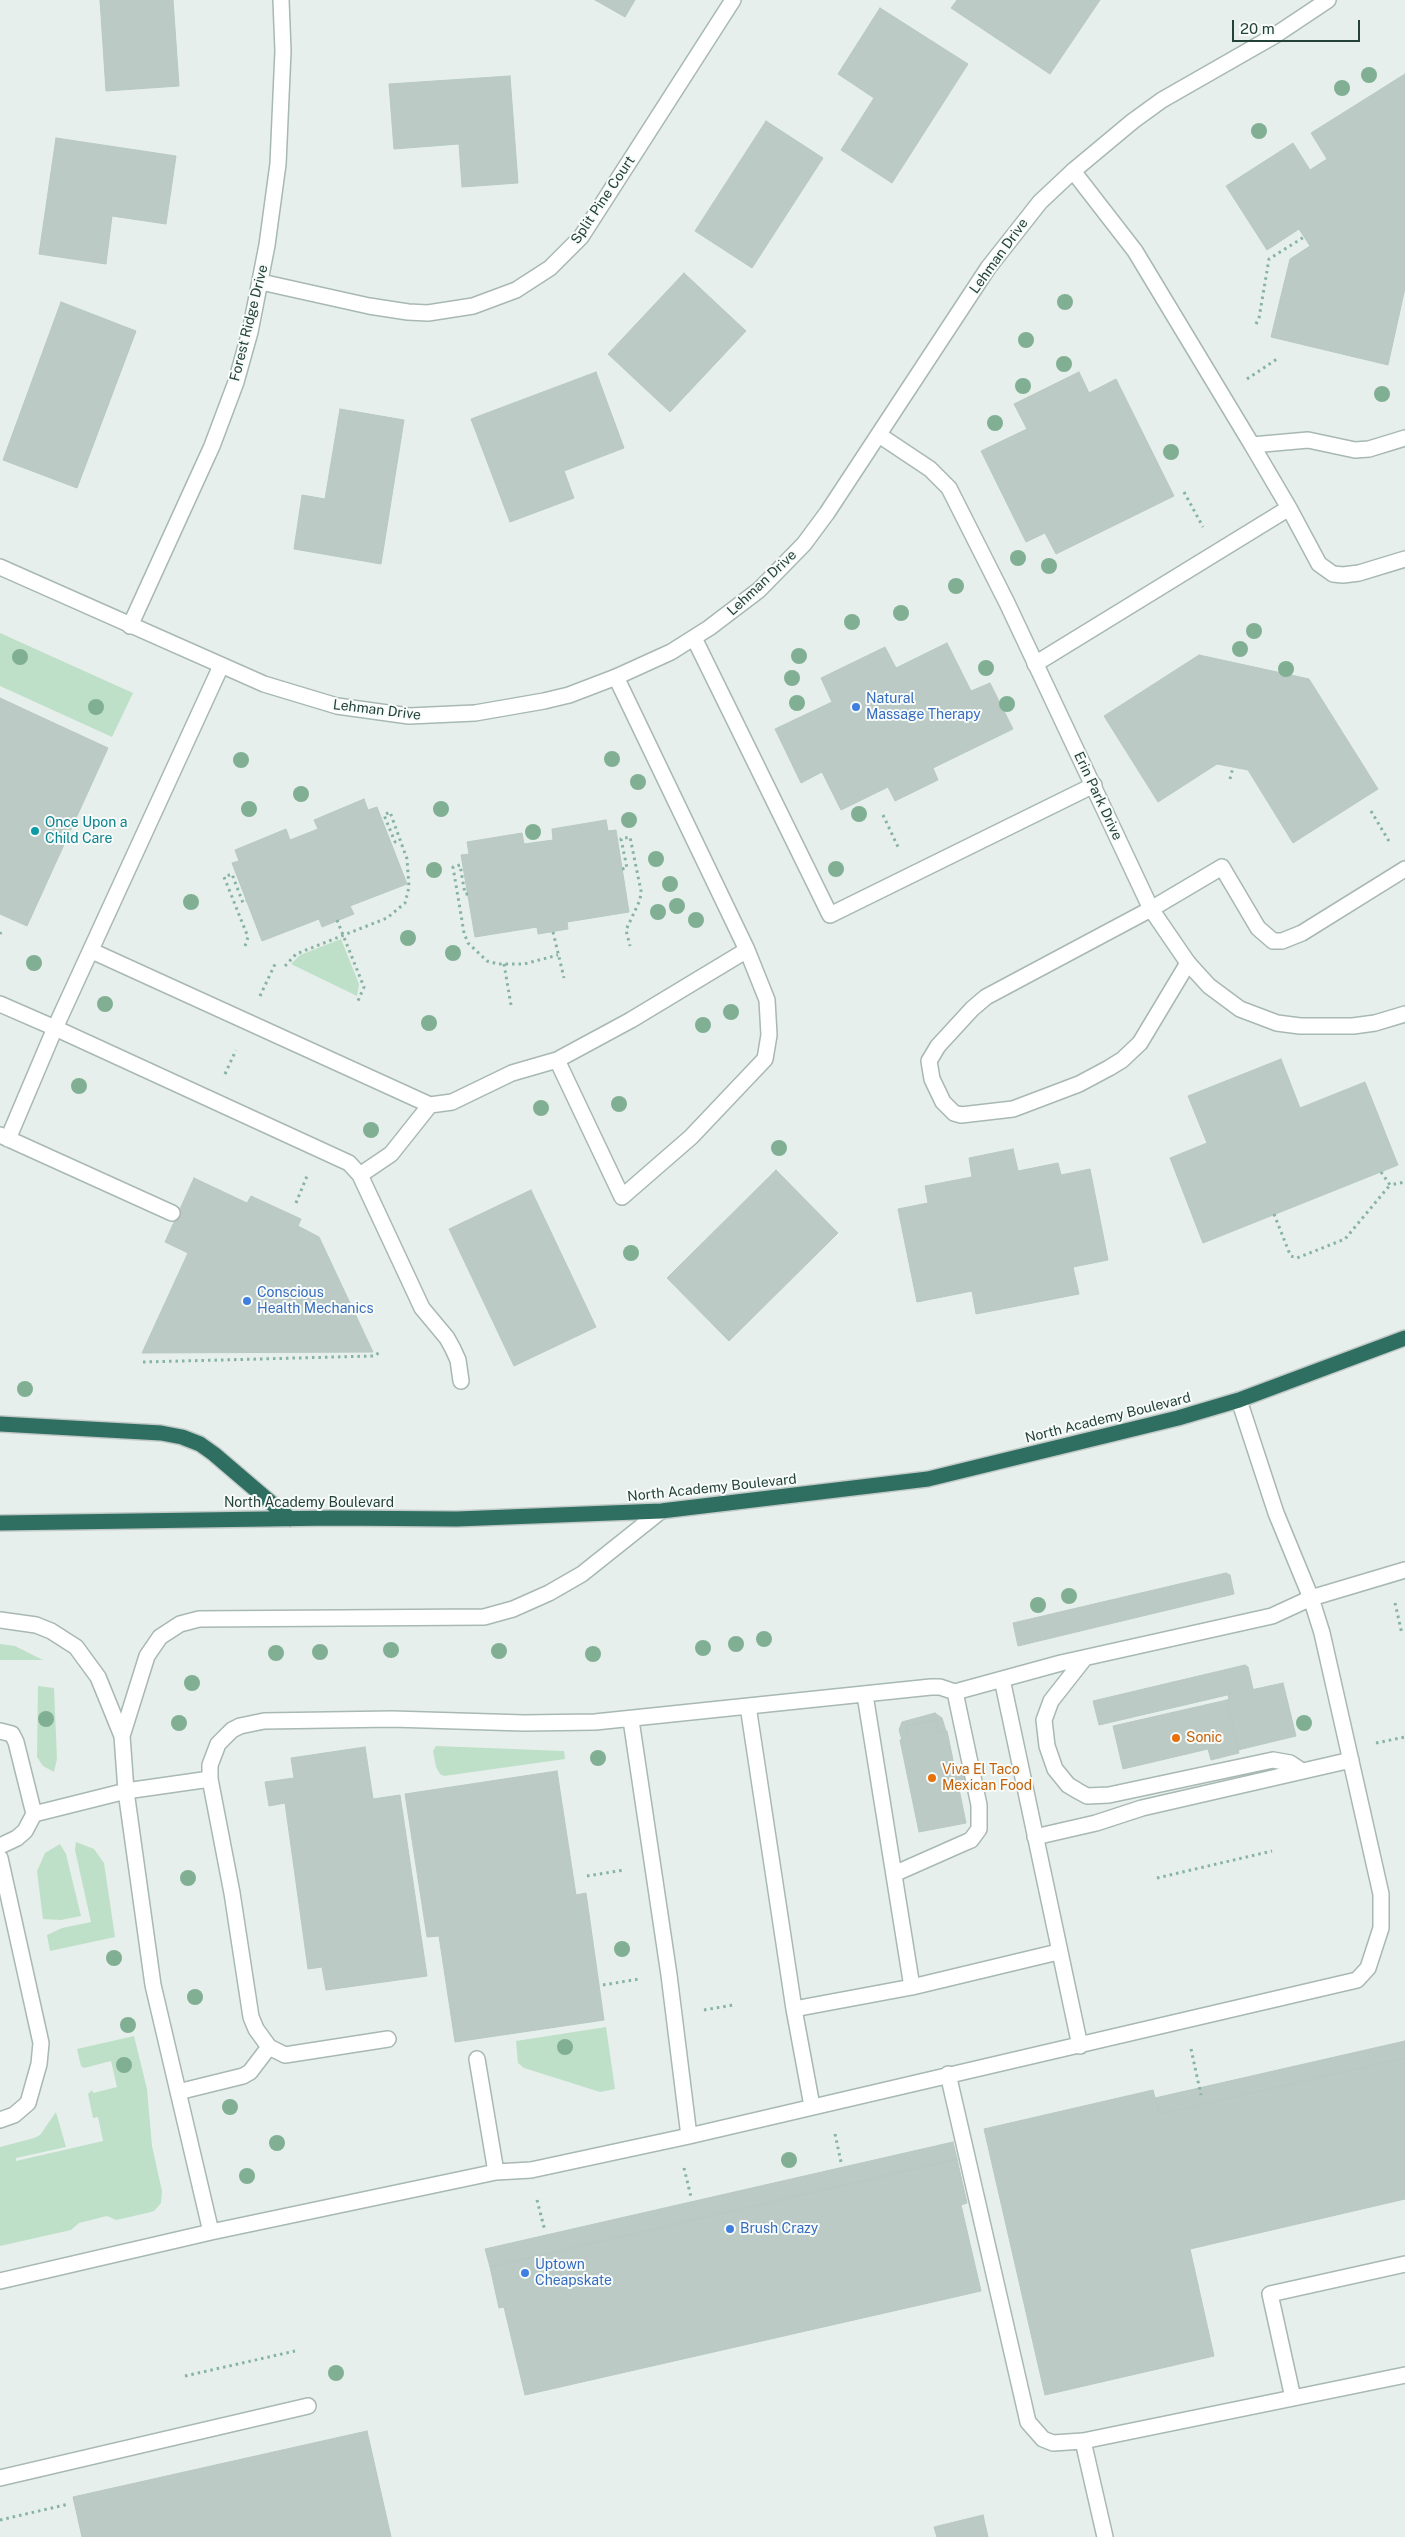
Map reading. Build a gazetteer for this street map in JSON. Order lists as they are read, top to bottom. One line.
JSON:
{"streets":{"highway":["North Academy Boulevard"],"street":["Split Pine Court","Lehman Drive","Forest Ridge Drive","Erin Park Drive"]},"crossings":[["Split Pine Court","Forest Ridge Drive"],["Lehman Drive","Forest Ridge Drive"],["Lehman Drive","Erin Park Drive"]],"places":["Natural Massage Therapy","Once Upon a Child Care","Conscious Health Mechanics","Sonic","Viva El Taco Mexican Food","Brush Crazy","Uptown Cheapskate"],"scale_bar":"20 m"}
